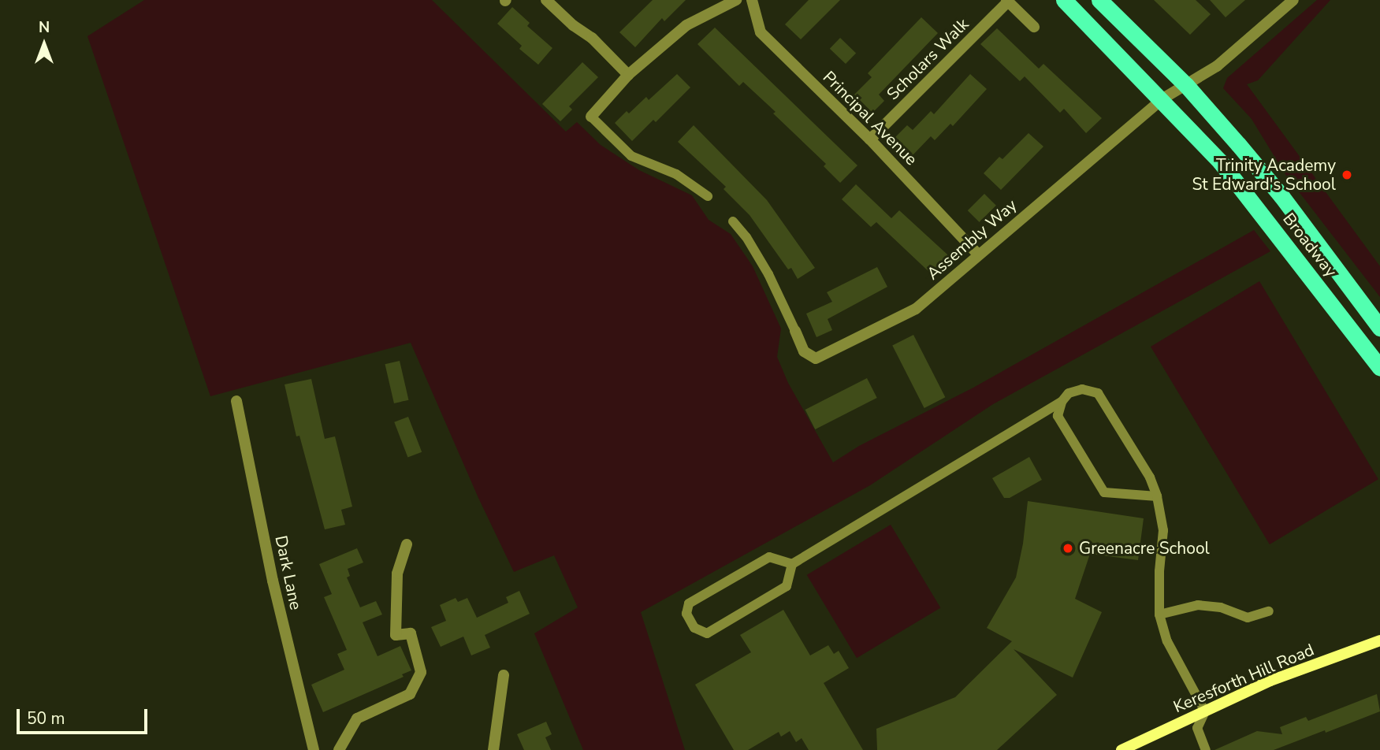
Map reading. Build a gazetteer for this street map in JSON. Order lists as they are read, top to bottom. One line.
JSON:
{"streets":{"highway":["Broadway"],"main road":["Keresforth Hill Road"],"street":["Scholars Walk","Principal Avenue","Assembly Way","Dark Lane"]},"crossings":[["Scholars Walk","Principal Avenue"],["Principal Avenue","Assembly Way"],["Assembly Way","Broadway"]],"places":["Trinity Academy St Edward's School","Greenacre School"],"scale_bar":"50 m","north":"top"}
